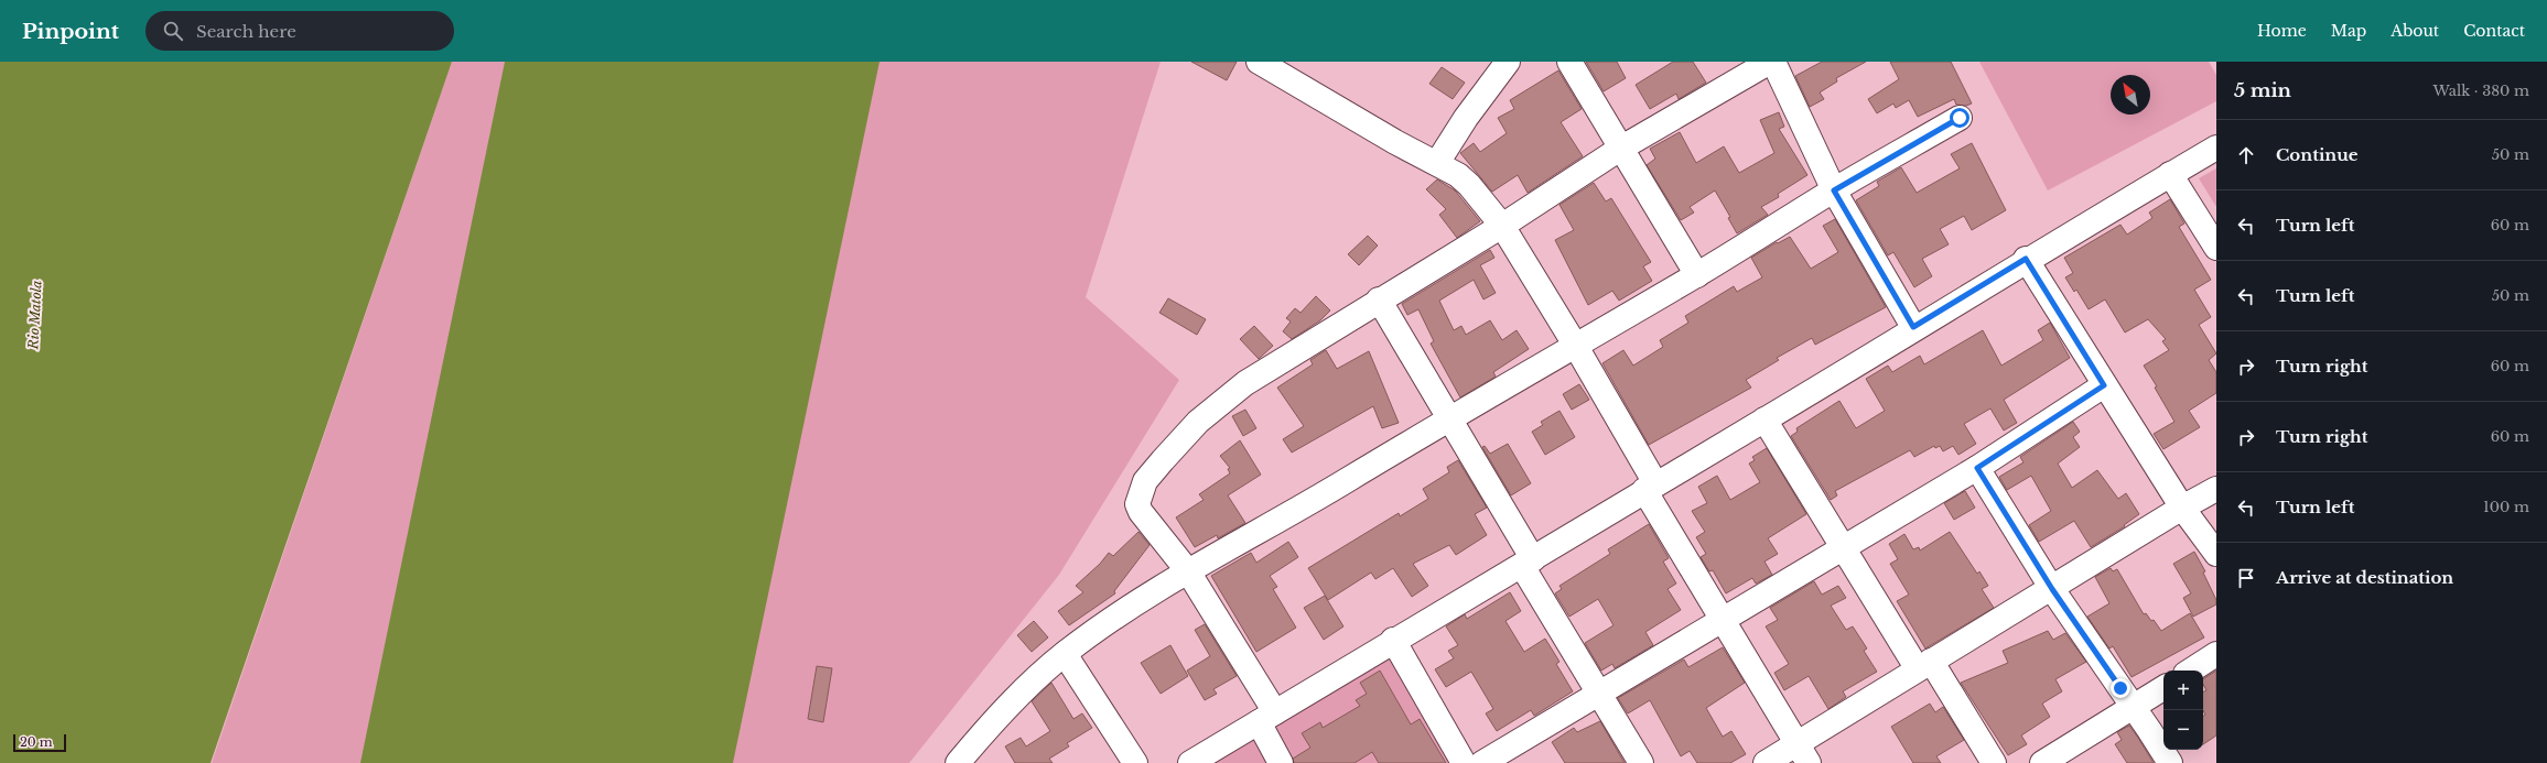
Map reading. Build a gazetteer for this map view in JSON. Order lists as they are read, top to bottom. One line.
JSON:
{"water":["Rio Matola"],"scale_bar":"20 m","north":"top left","page":{"header":"Pinpoint","search":"Search here","nav":["Home","Map","About","Contact"],"heading":["5 min","Walk · 380 m"],"list":[["Continue","50 m"],["Turn left","60 m"],["Turn left","50 m"],["Turn right","60 m"],["Turn right","60 m"],["Turn left","100 m"],"Arrive at destination"],"map_buttons":["+","−"],"scale":"20 m"}}
